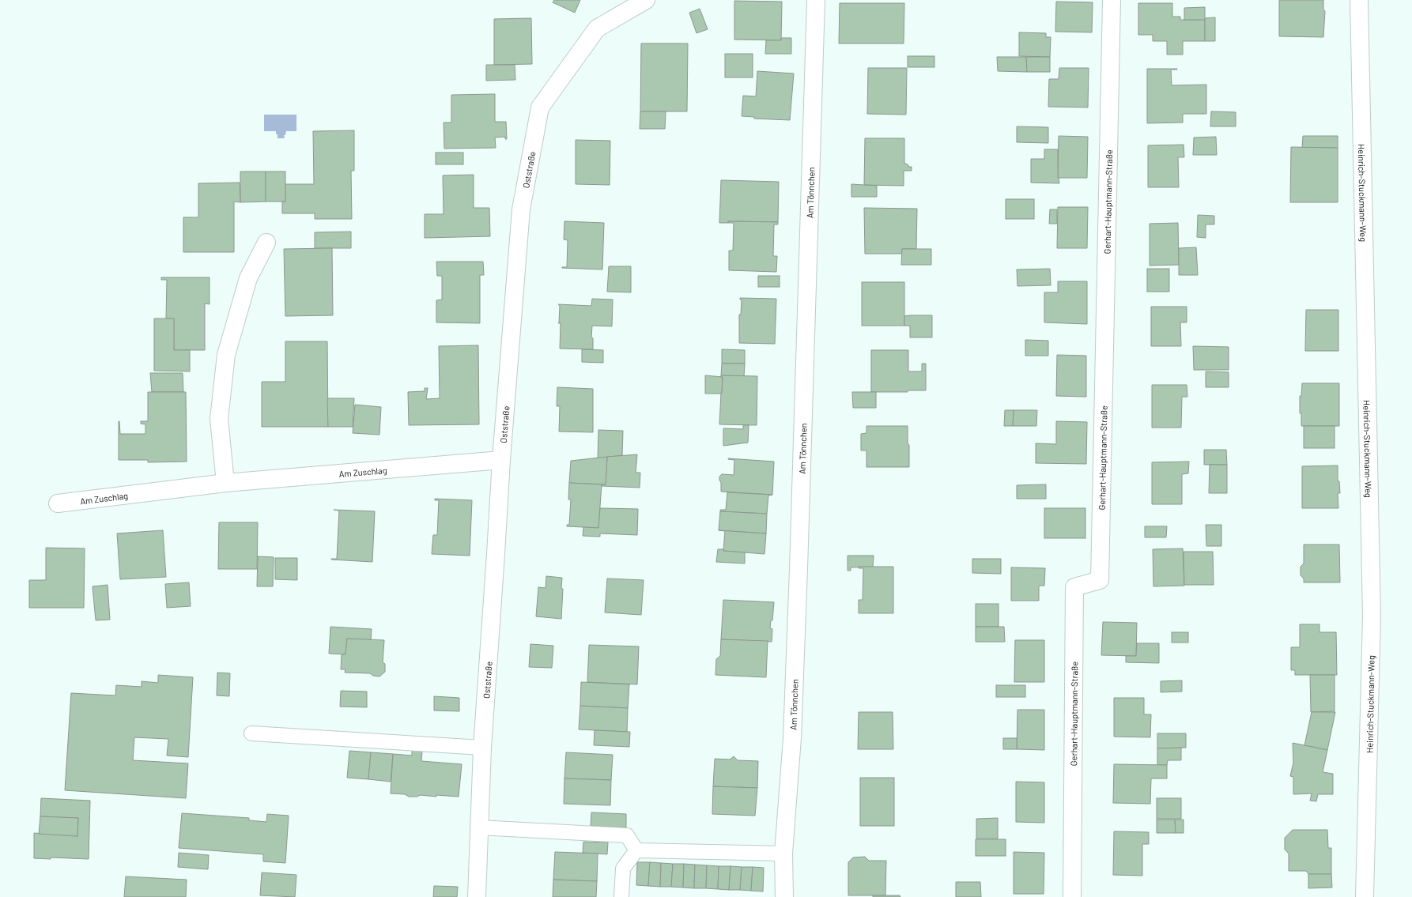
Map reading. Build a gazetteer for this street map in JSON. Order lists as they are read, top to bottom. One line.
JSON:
{"streets":{"street":["Oststraße","Am Tönnchen","Heinrich-Stuckmann-Weg","Gerhart-Hauptmann-Straße","Am Zuschlag"]},"crossings":[["Oststraße","Am Zuschlag"]]}
